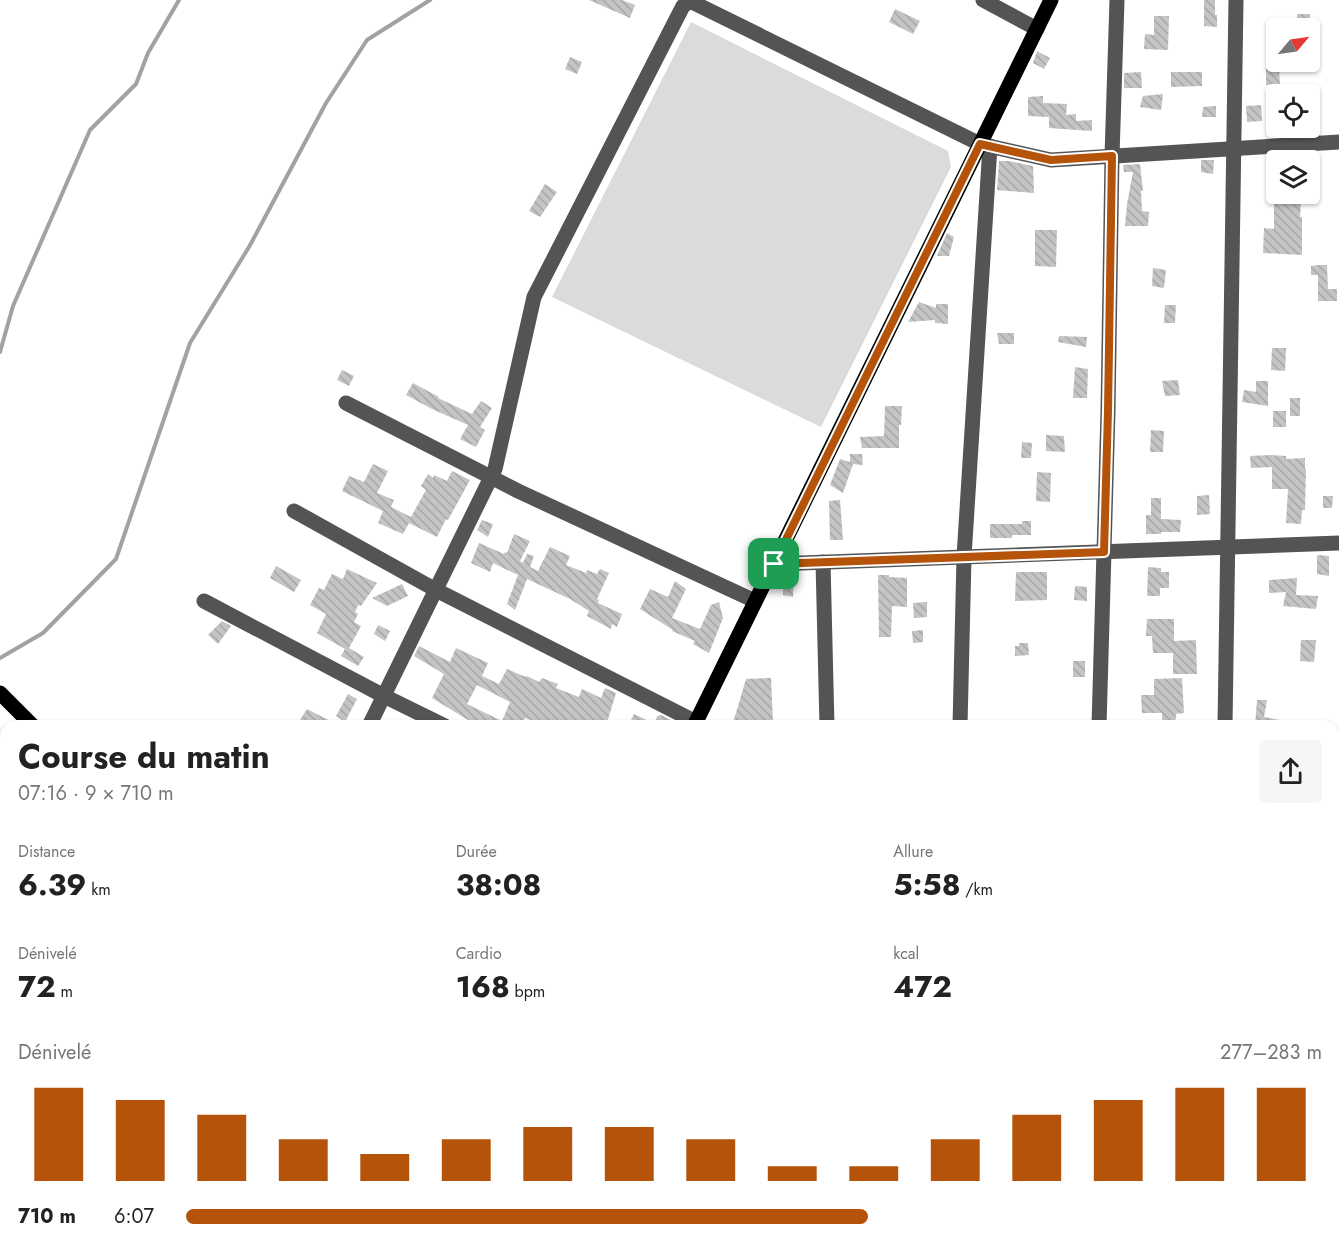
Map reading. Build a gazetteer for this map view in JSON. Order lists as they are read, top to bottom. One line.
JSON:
{"north":"top right","page":{"heading":["Course du matin","07:16 · 9 × 710 m"],"stats":[["Distance","6.39 km"],["Durée","38:08"],["Allure","5:58 /km"],["Dénivelé","72 m"],["Cardio","168 bpm"],["kcal","472"]],"chart":["Dénivelé","277–283 m"],"list":[{"name":"710 m","note":"6:07"}]}}
